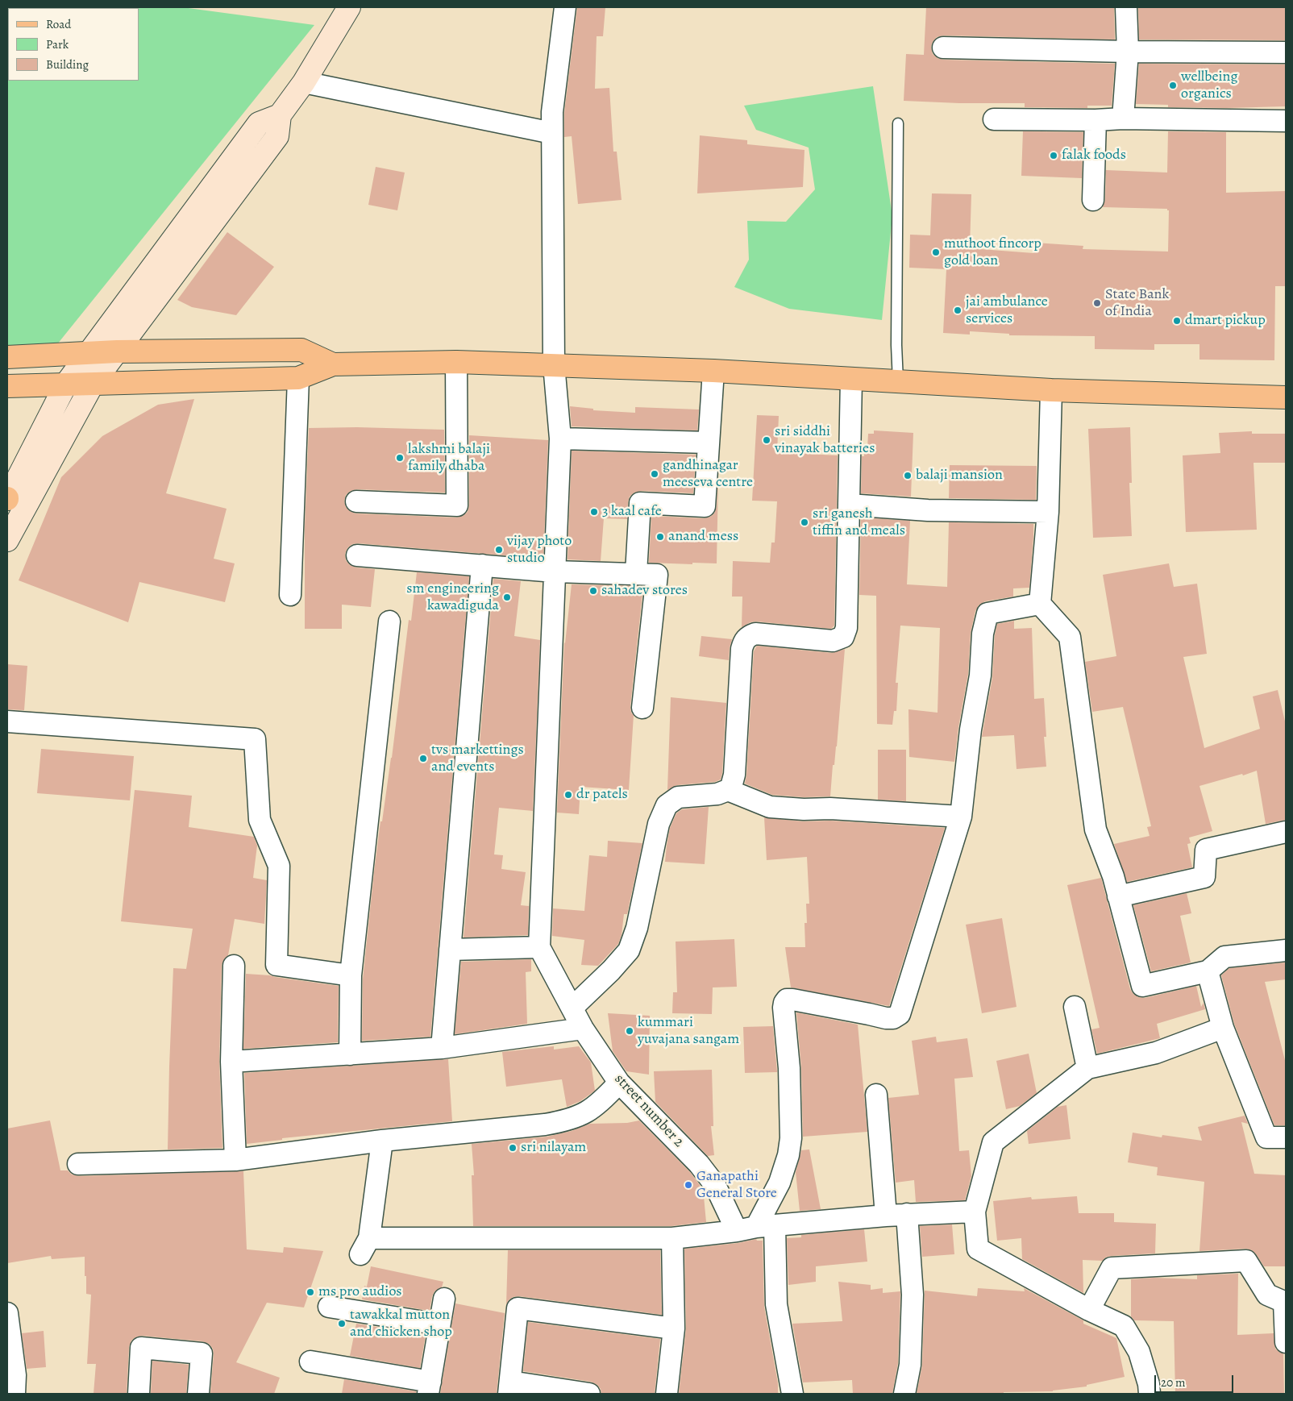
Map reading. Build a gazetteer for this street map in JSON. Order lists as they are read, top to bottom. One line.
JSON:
{"streets":{"street":["street number 2"]},"places":["wellbeing organics","falak foods","muthoot fincorp gold loan","State Bank of India","jai ambulance services","dmart pickup","sri siddhi vinayak batteries","lakshmi balaji family dhaba","gandhinagar meeseva centre","balaji mansion","3 kaal cafe","sri ganesh tiffin and meals","anand mess","vijay photo studio","sahadev stores","sm engineering kawadiguda","tvs markettings and events","dr patels","kummari yuvajana sangam","sri nilayam","Ganapathi General Store","ms pro audios","tawakkal mutton and chicken shop"],"legend":["Road","Park","Building"],"scale_bar":"20 m"}
